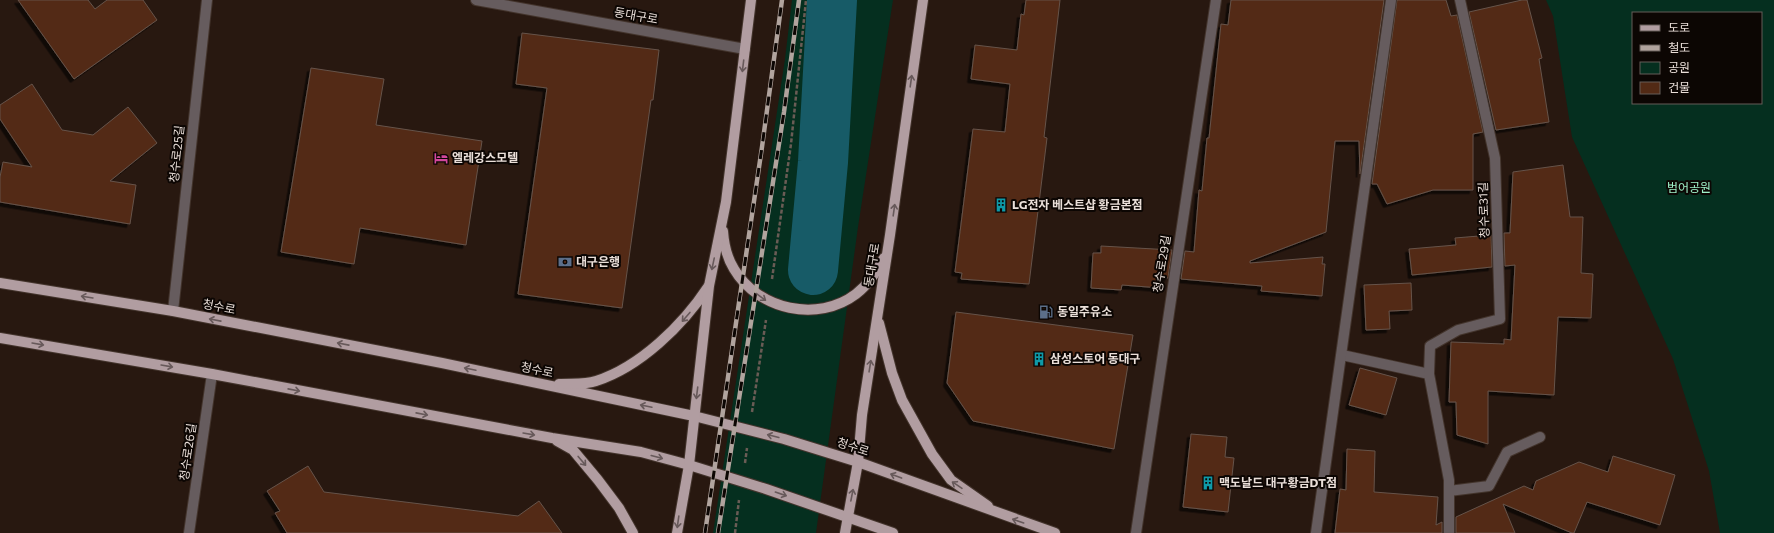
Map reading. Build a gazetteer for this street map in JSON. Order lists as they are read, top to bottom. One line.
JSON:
{"streets":{"main road":["동대구로","청수로"],"street":["청수로25길","청수로31길","청수로29길","청수로26길"]},"crossings":[["동대구로","청수로"],["청수로25길","청수로"]],"one_way":["동대구로"],"parks":["범어공원"],"places":{"hotel":["엘레강스모텔"],"building":["LG전자 베스트샵 황금본점","삼성스토어 동대구","맥도날드 대구황금DT점"],"bank":["대구은행"],"fuel station":["동일주유소"]},"legend":["도로","철도","공원","건물"]}
